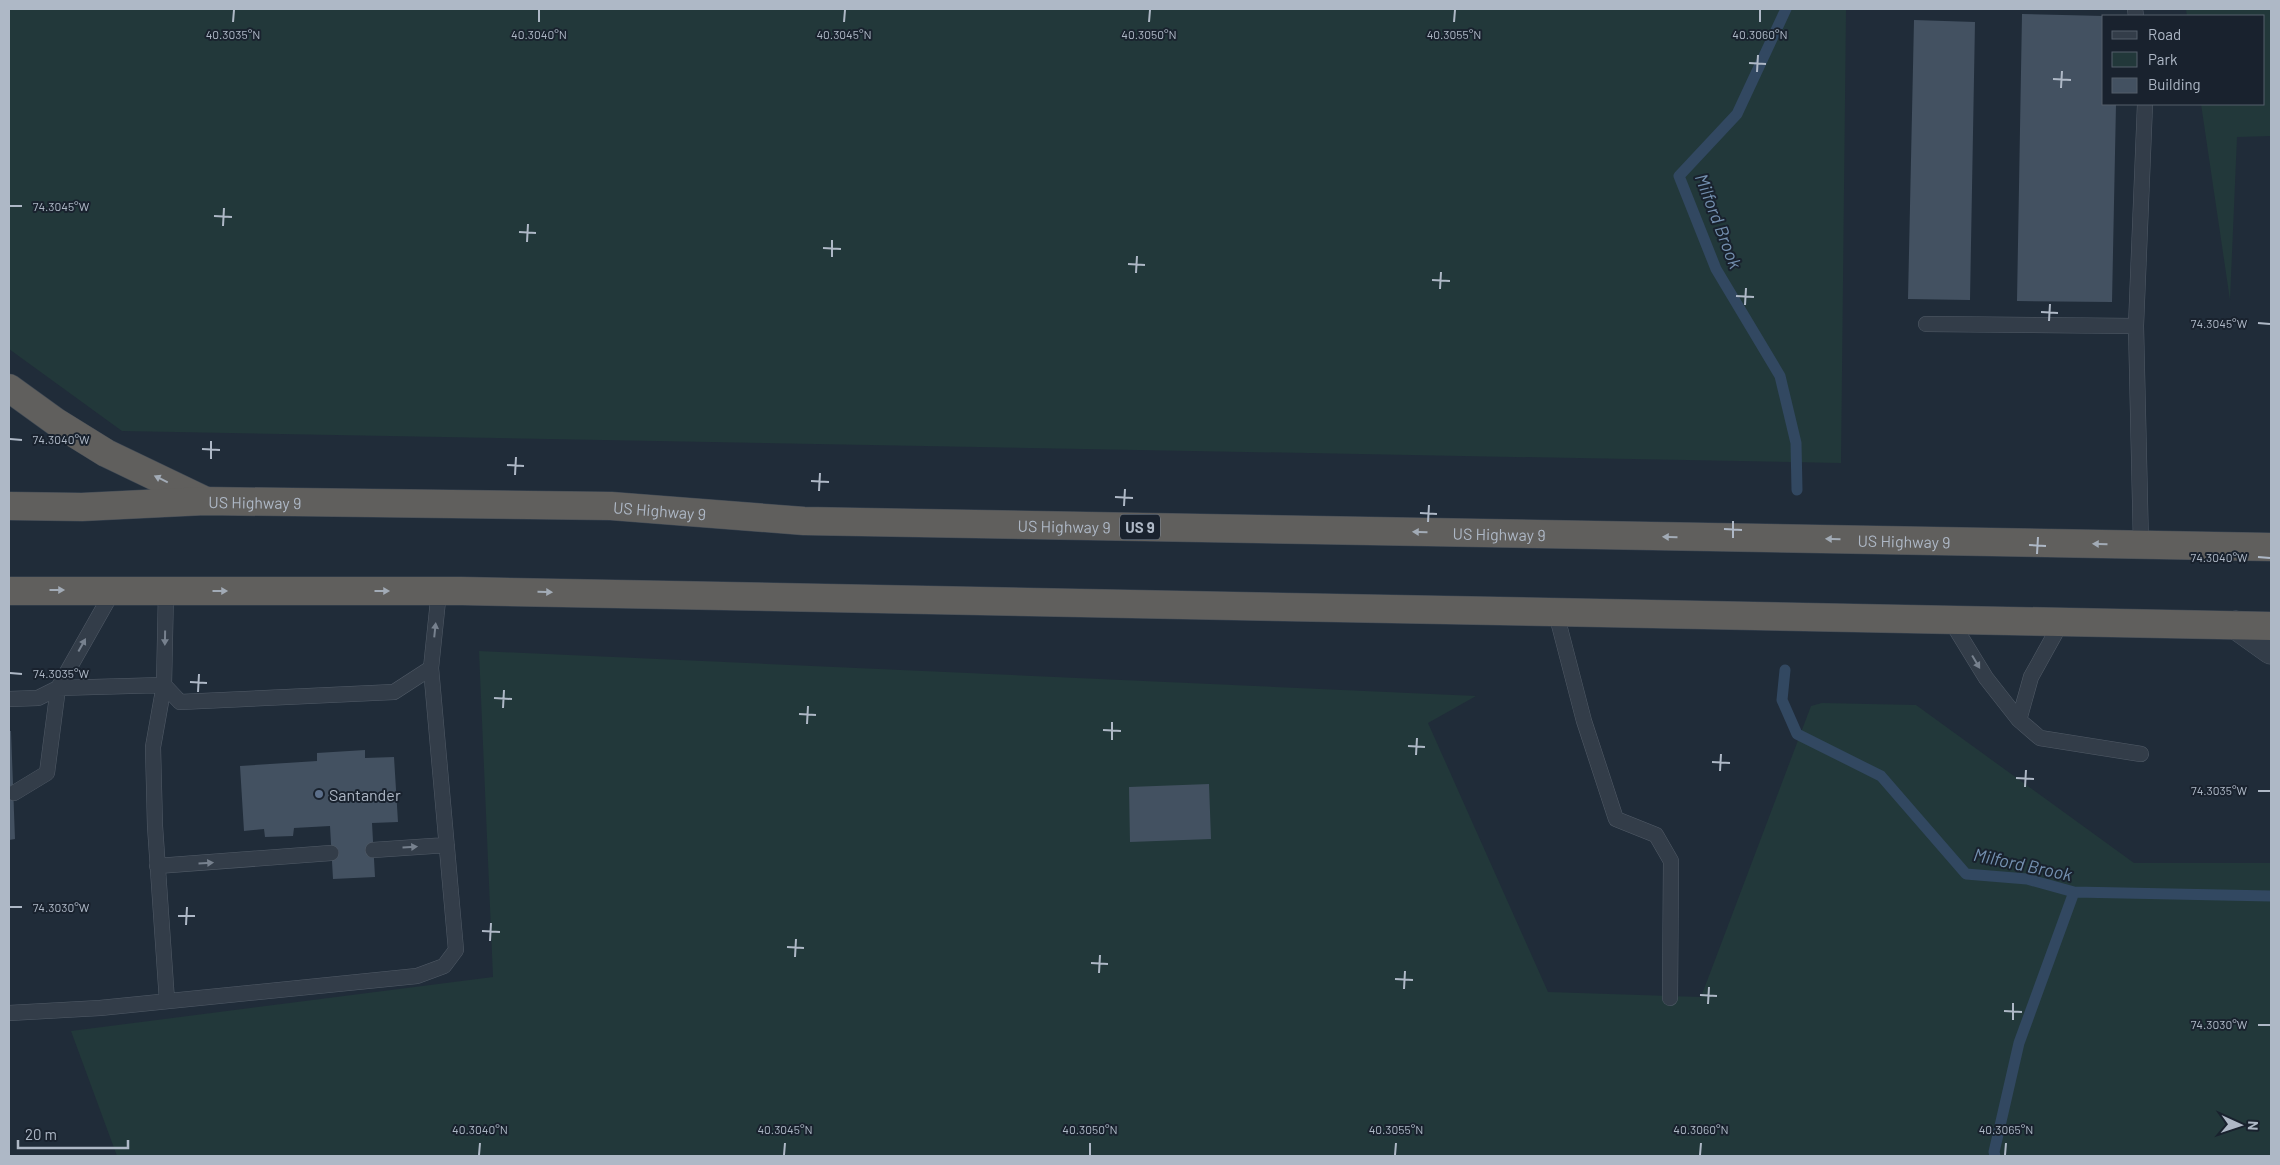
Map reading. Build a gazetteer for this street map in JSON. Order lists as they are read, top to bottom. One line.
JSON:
{"streets":{"highway":["US Highway 9","US 9"]},"water":["Milford Brook"],"places":["Santander"],"legend":["Road","Park","Building"],"scale_bar":"20 m","north":"right","coordinates":["40.3035°N","40.3040°N","40.3045°N","40.3050°N","40.3055°N","40.3060°N","74.3045°W","74.3040°W","74.3035°W","74.3030°W","40.3065°N"]}
